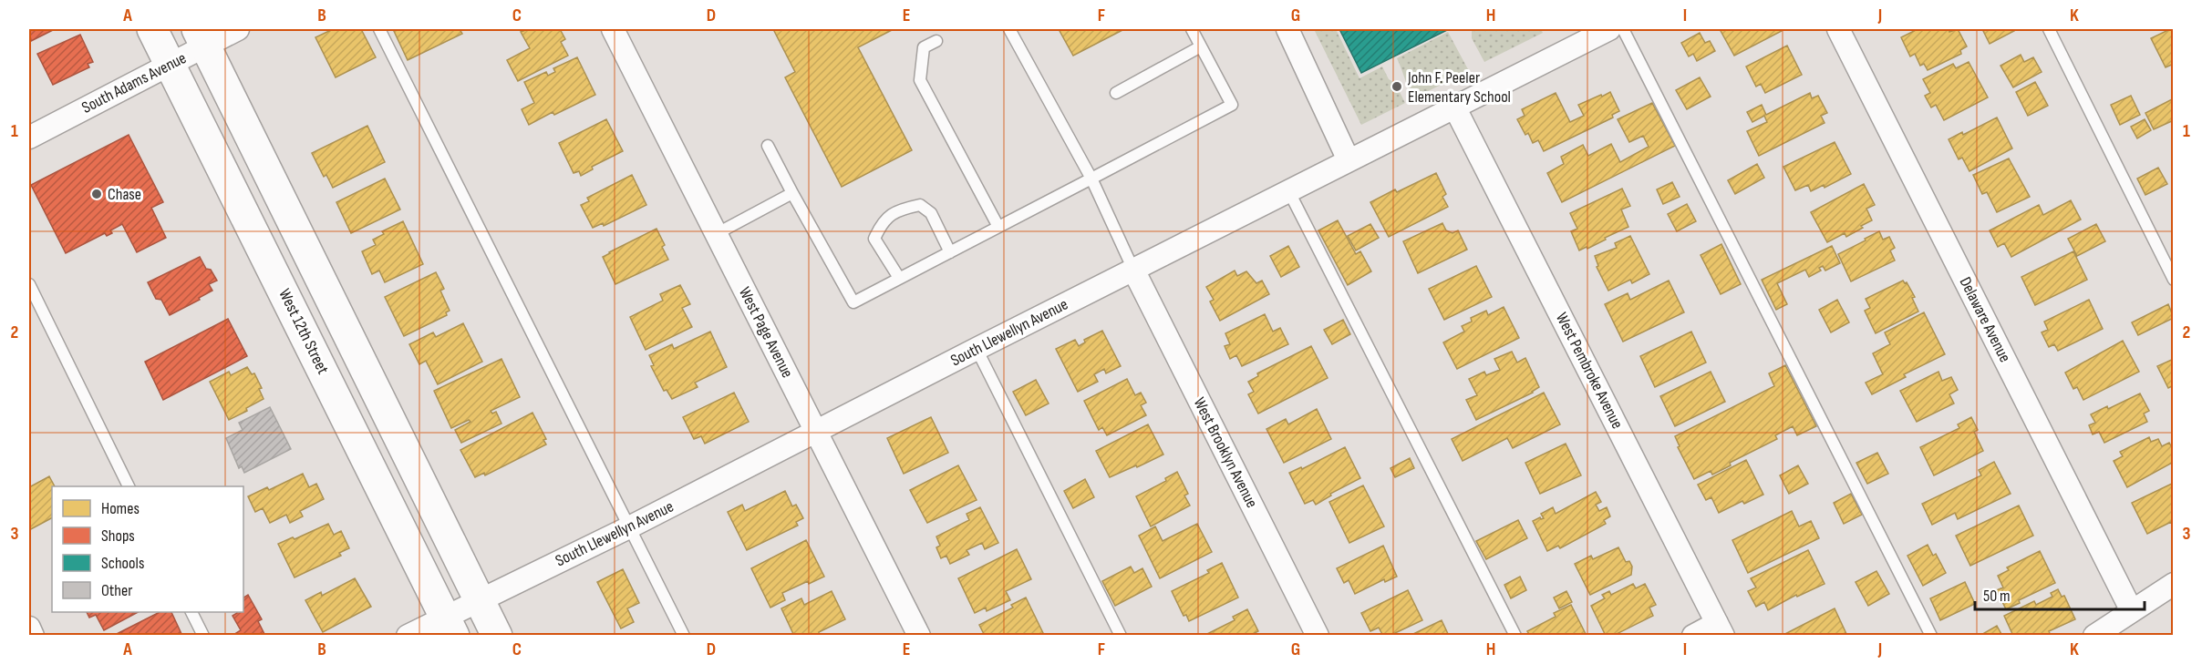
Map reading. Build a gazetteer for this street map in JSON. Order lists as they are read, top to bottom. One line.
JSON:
{"streets":{"main road":["West 12th Street"],"street":["South Adams Avenue","Delaware Avenue","West Page Avenue","South Llewellyn Avenue","West Pembroke Avenue","West Brooklyn Avenue"]},"crossings":[["South Adams Avenue","West 12th Street"],["West 12th Street","South Llewellyn Avenue"],["West Page Avenue","South Llewellyn Avenue"],["South Llewellyn Avenue","West Pembroke Avenue"],["South Llewellyn Avenue","West Brooklyn Avenue"]],"places":["John F. Peeler Elementary School","Chase"],"legend":["Homes","Shops","Schools","Other"],"scale_bar":"50 m","grid":{"columns":["A","B","C","D","E","F","G","H","I","J","K"],"rows":["1","2","3"]}}
